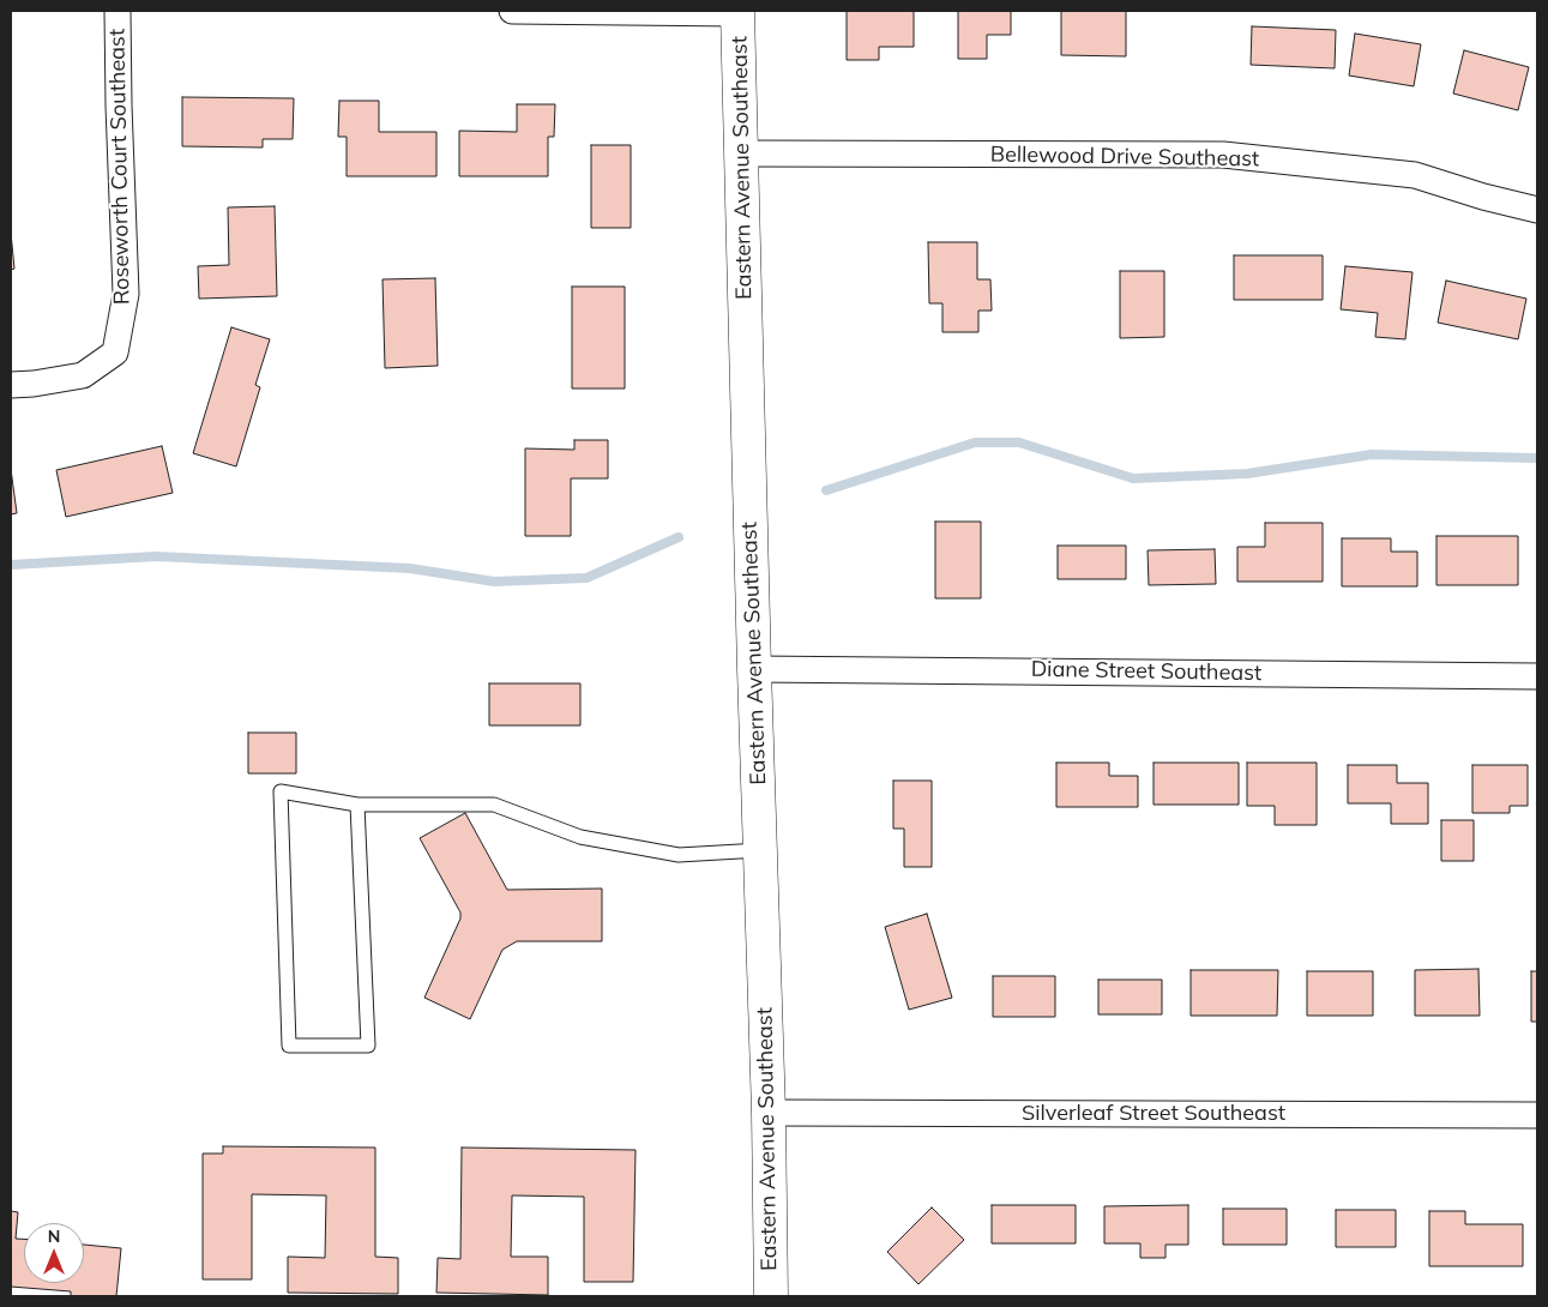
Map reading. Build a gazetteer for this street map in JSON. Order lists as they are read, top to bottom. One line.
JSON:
{"streets":{"street":["Bellewood Drive Southeast","Roseworth Court Southeast","Eastern Avenue Southeast","Diane Street Southeast","Silverleaf Street Southeast"]},"crossings":[["Bellewood Drive Southeast","Eastern Avenue Southeast"],["Eastern Avenue Southeast","Diane Street Southeast"],["Eastern Avenue Southeast","Silverleaf Street Southeast"]],"north":"top"}
